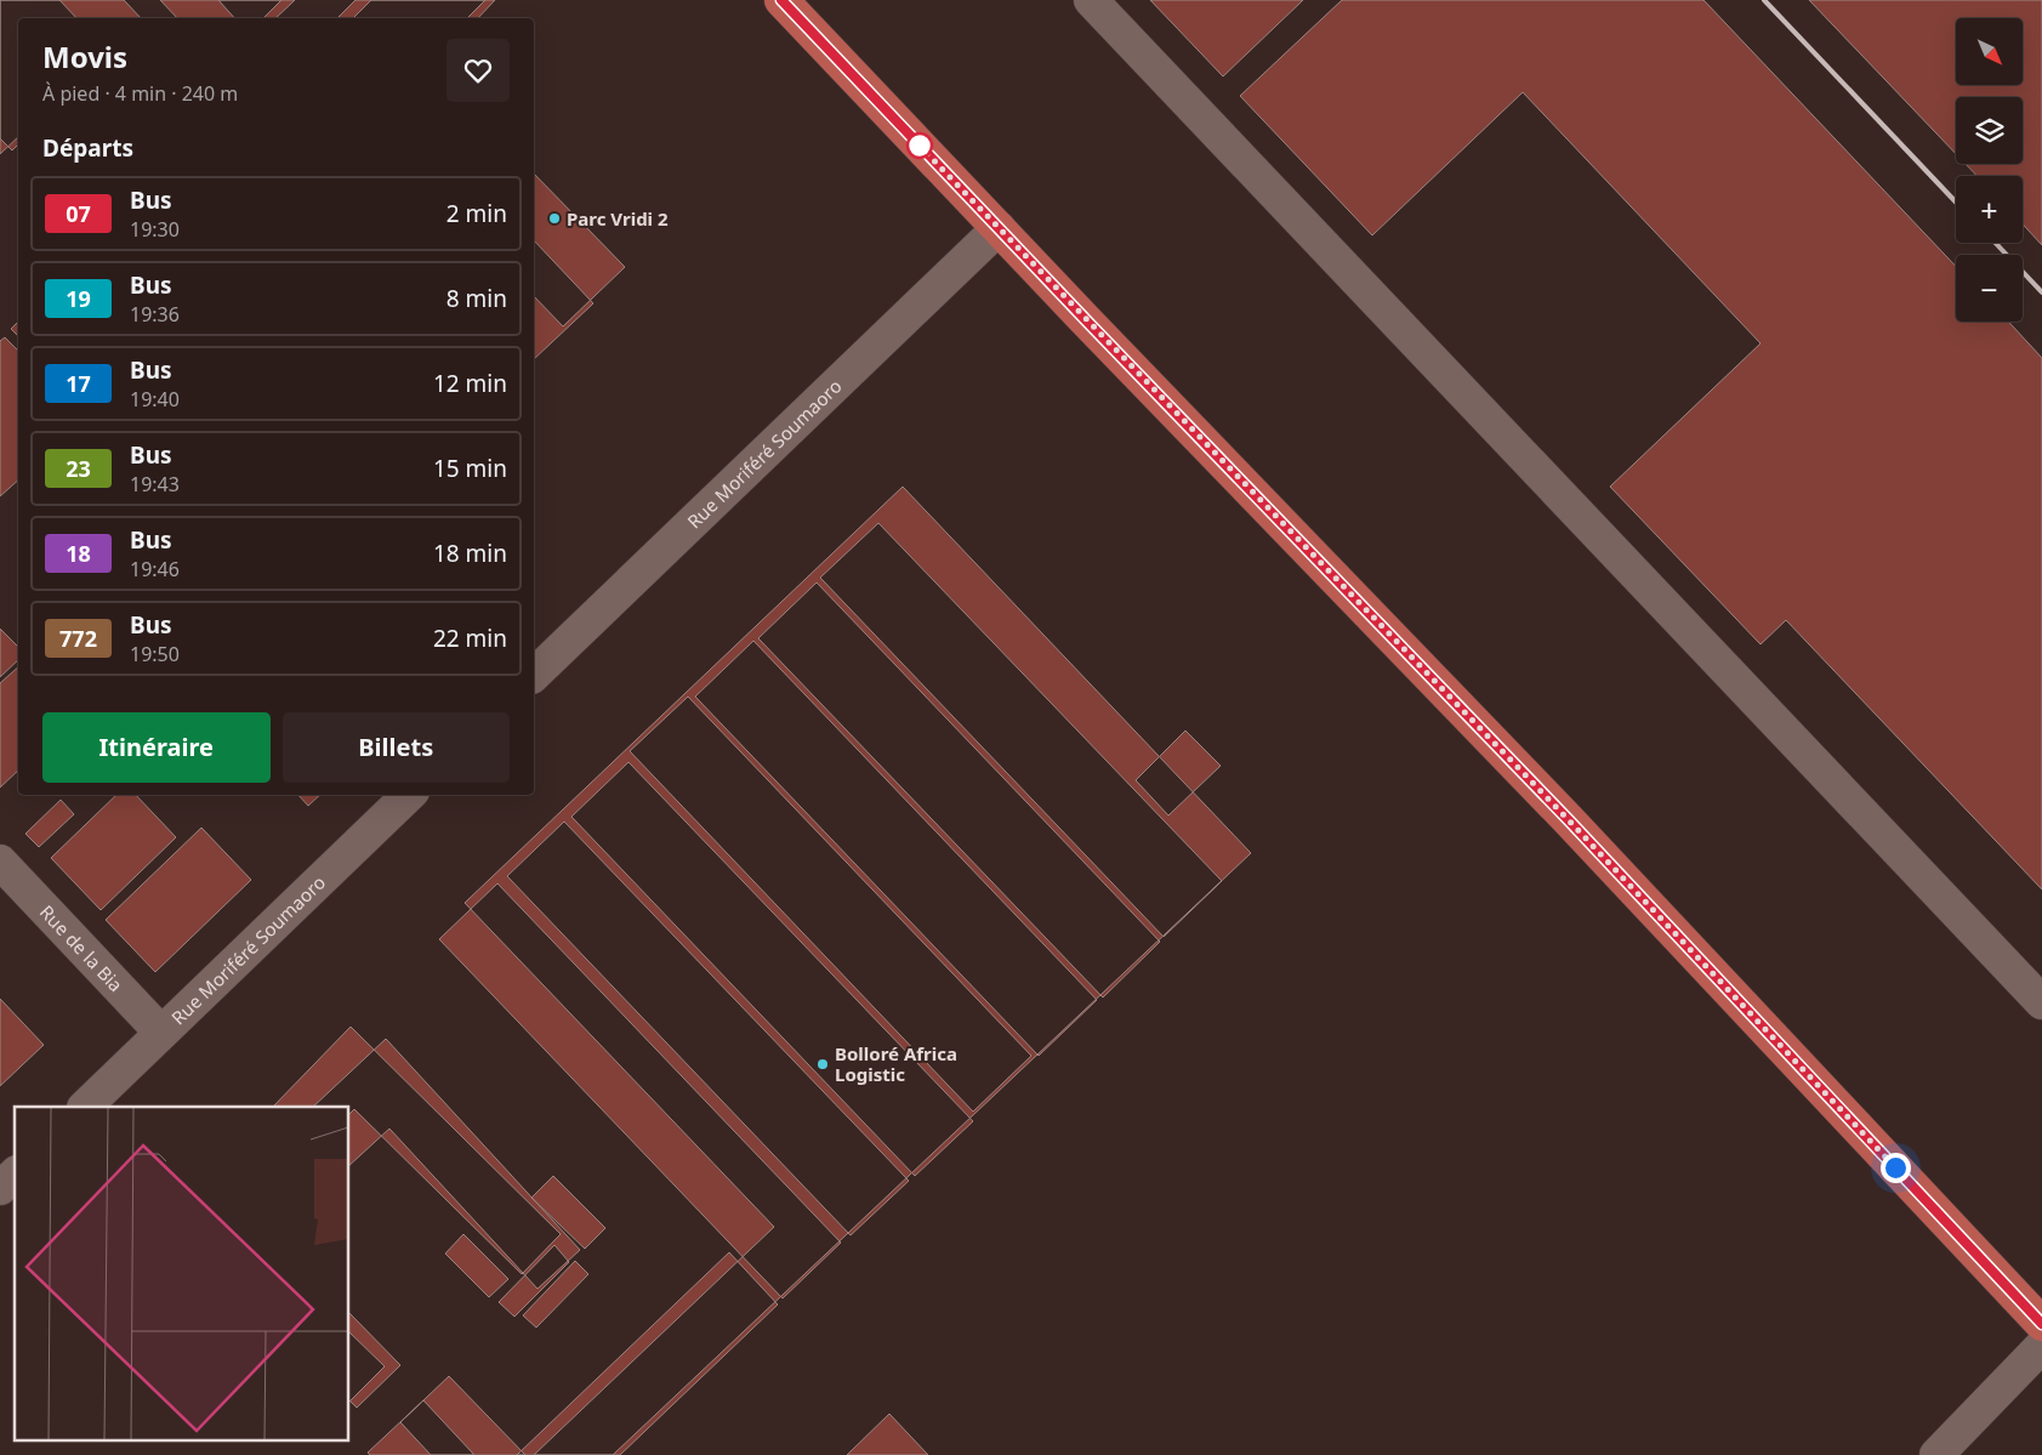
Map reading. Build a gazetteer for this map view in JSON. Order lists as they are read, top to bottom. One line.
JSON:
{"streets":{"street":["Rue Moriféré Soumaoro","Rue de la Bia"]},"crossings":[["Rue Moriféré Soumaoro","Rue de la Bia"]],"places":["Parc Vridi 2","Bolloré Africa Logistic"],"lines":["bus line 07"],"north":"bottom right","page":{"map_buttons":["+","−"],"heading":[["Movis","À pied · 4 min · 240 m"],"Départs"],"list":[{"mark":"07","name":"Bus","note":"19:30","value":"2 min"},{"mark":"19","name":"Bus","note":"19:36","value":"8 min"},{"mark":"17","name":"Bus","note":"19:40","value":"12 min"},{"mark":"23","name":"Bus","note":"19:43","value":"15 min"},{"mark":"18","name":"Bus","note":"19:46","value":"18 min"},{"mark":"772","name":"Bus","note":"19:50","value":"22 min"}],"buttons":["Itinéraire","Billets"]}}
